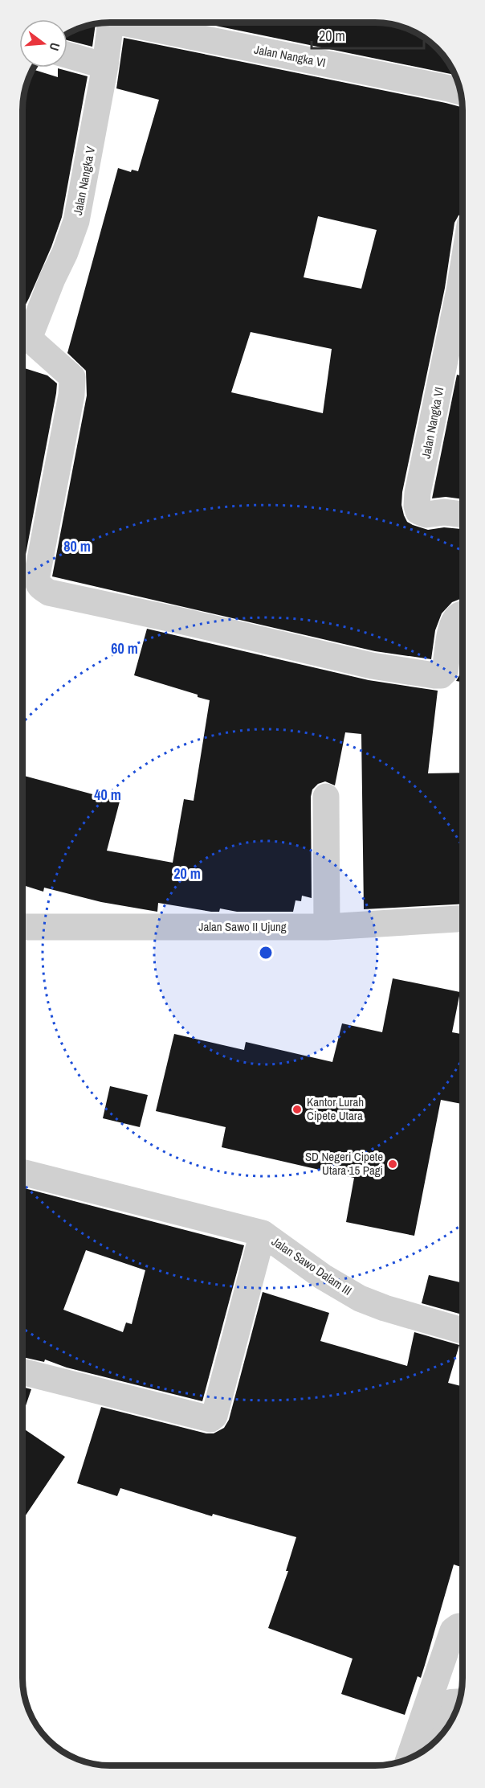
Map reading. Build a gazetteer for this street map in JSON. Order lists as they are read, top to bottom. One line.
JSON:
{"streets":{"street":["Jalan Nangka VI","Jalan Nangka V","Jalan Sawo II Ujung","Jalan Sawo Dalam III"]},"places":["Kantor Lurah Cipete Utara","SD Negeri Cipete Utara 15 Pagi"],"scale_bar":"20 m","north":"right","rings":["80 m","60 m","40 m","20 m"]}
